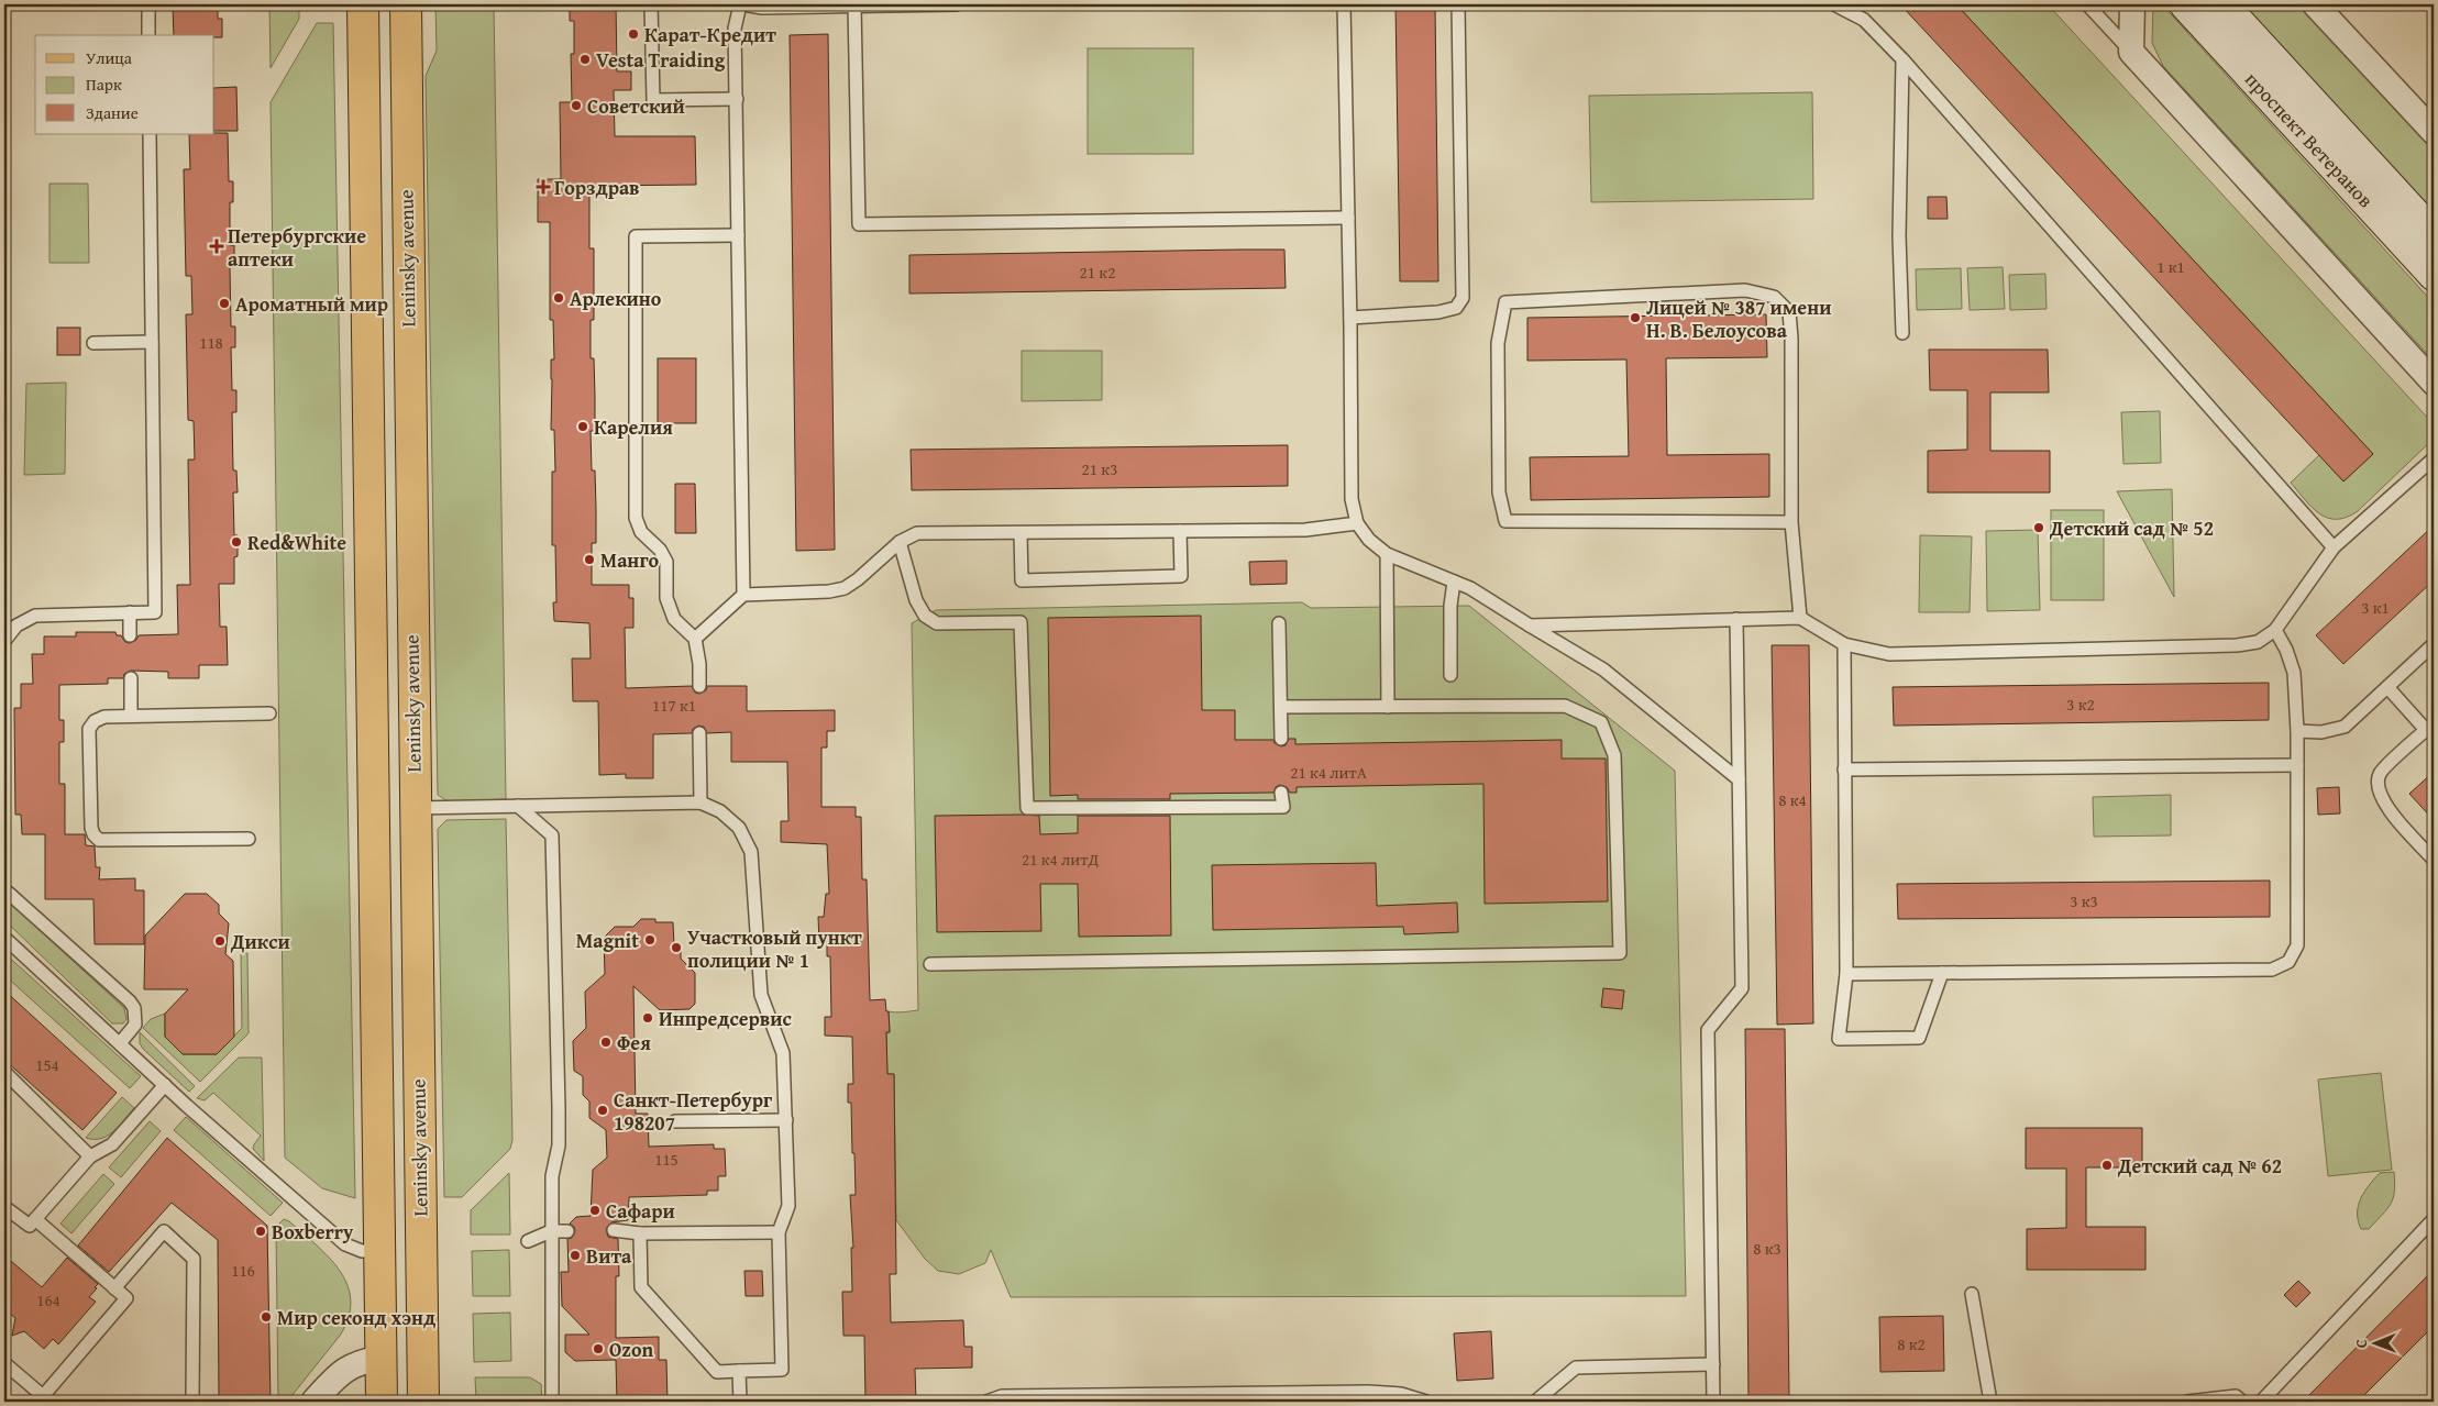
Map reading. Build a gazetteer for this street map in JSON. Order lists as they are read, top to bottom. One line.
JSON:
{"streets":{"main road":["проспект Ветеранов","Leninsky avenue"]},"places":{"other":["Карат-Кредит","Vesta Traiding","Советский","Арлекино","Ароматный мир","Лицей № 387 имени Н. В. Белоусова","Карелия","Детский сад № 52","Red&White","Манго","Magnit","Дикси","Участковый пункт полиции № 1","Инпредсервис","Фея","Санкт-Петербург 198207","Детский сад № 62","Сафари","Boxberry","Вита","Мир секонд хэнд","Ozon"],"health":["Горздрав","Петербургские аптеки"]},"house_numbers":["1 к1","21 к2","118","21 к3","3 к1","3 к2","117 к1","21 к4 литА","8 к4","21 к4 литД","3 к3","154","115","8 к3","116","164","8 к2"],"legend":["Улица","Парк","Здание"],"north":"left"}
